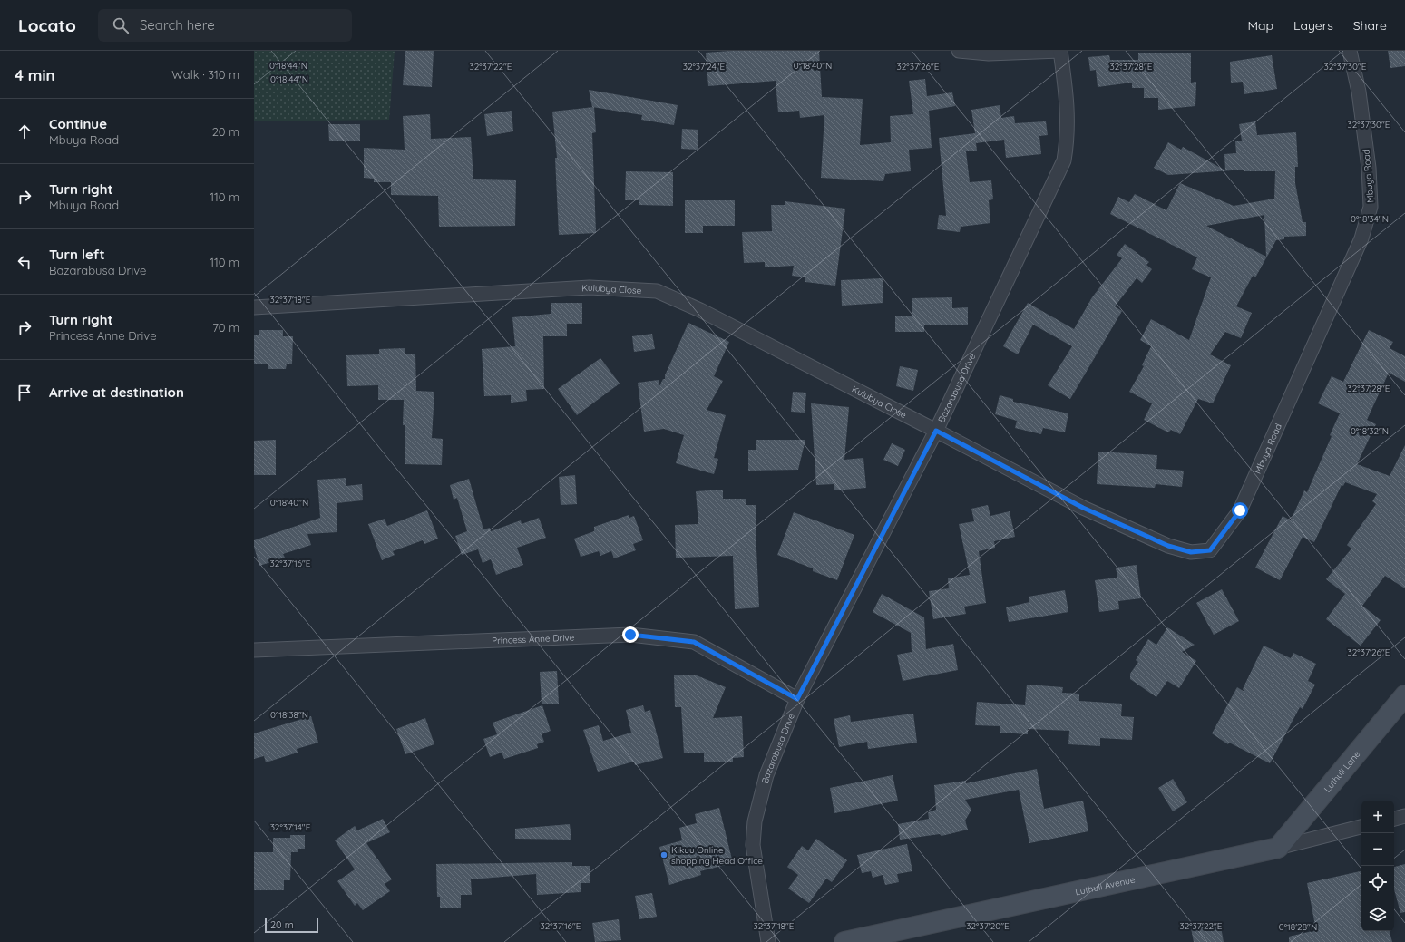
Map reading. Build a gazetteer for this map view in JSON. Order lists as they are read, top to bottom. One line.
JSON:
{"streets":{"street":["Mbuya Road","Kulubya Close","Bazarabusa Drive","Princess Anne Drive","Luthuli Lane","Luthuli Avenue"]},"crossings":[["Mbuya Road","Kulubya Close"],["Mbuya Road","Bazarabusa Drive"],["Kulubya Close","Bazarabusa Drive"],["Bazarabusa Drive","Princess Anne Drive"],["Luthuli Lane","Luthuli Avenue"]],"places":["Kikuu Online shopping Head Office"],"scale_bar":"20 m","page":{"header":"Locato","search":"Search here","nav":["Map","Layers","Share"],"heading":["4 min","Walk · 310 m"],"list":[["Continue","Mbuya Road","20 m"],["Turn right","Mbuya Road","110 m"],["Turn left","Bazarabusa Drive","110 m"],["Turn right","Princess Anne Drive","70 m"],"Arrive at destination"],"map_buttons":["+","−"],"scale":"20 m"},"coordinates":["0°18'44\"N","0°18'40\"N","32°37'24\"E","32°37'28\"E","32°37'22\"E","32°37'26\"E","32°37'30\"E","0°18'34\"N","32°37'18\"E","0°18'32\"N","32°37'16\"E","0°18'38\"N","32°37'14\"E","32°37'20\"E","0°18'28\"N"]}
